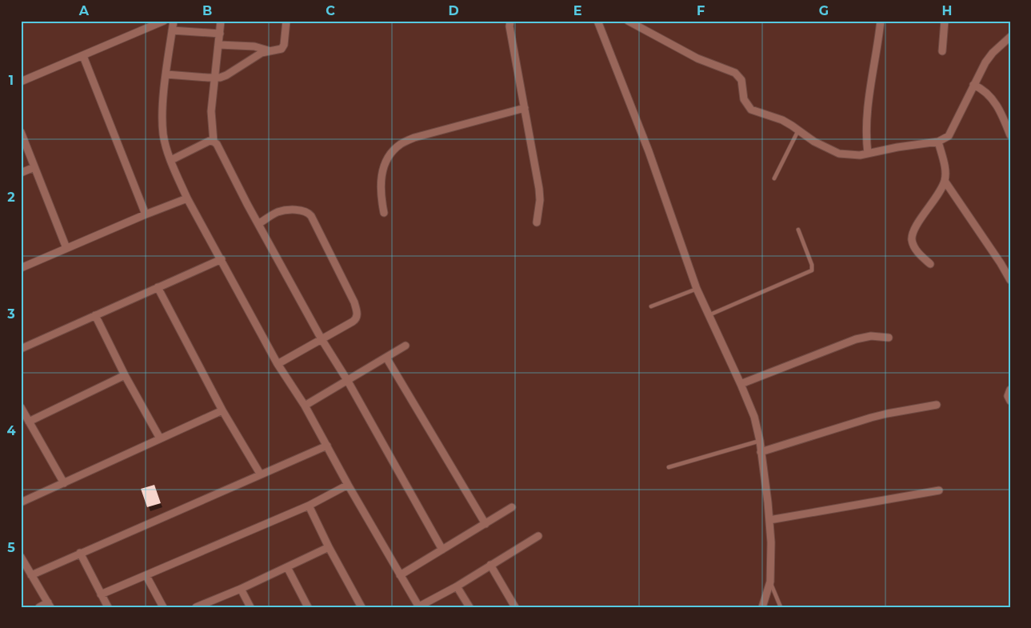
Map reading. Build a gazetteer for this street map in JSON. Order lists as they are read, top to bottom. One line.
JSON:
{"grid":{"columns":["A","B","C","D","E","F","G","H"],"rows":["1","2","3","4","5"]}}
